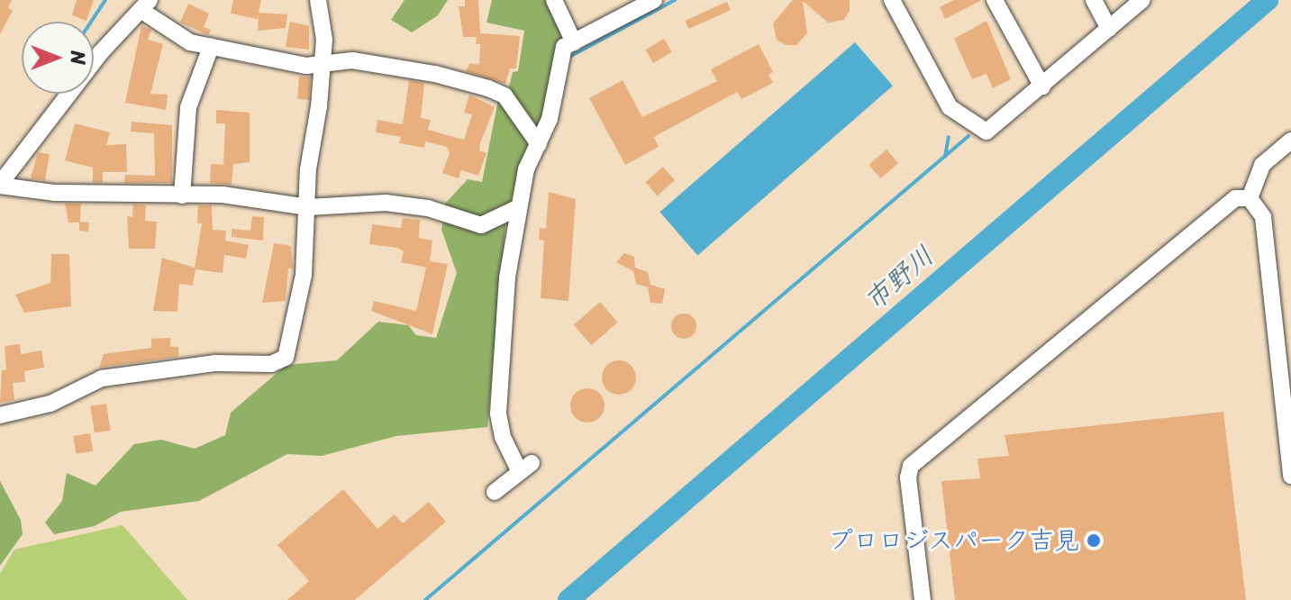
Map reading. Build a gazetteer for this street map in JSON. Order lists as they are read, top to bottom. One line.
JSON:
{"water":["市野川"],"places":["プロロジスパーク吉見"],"north":"right"}
